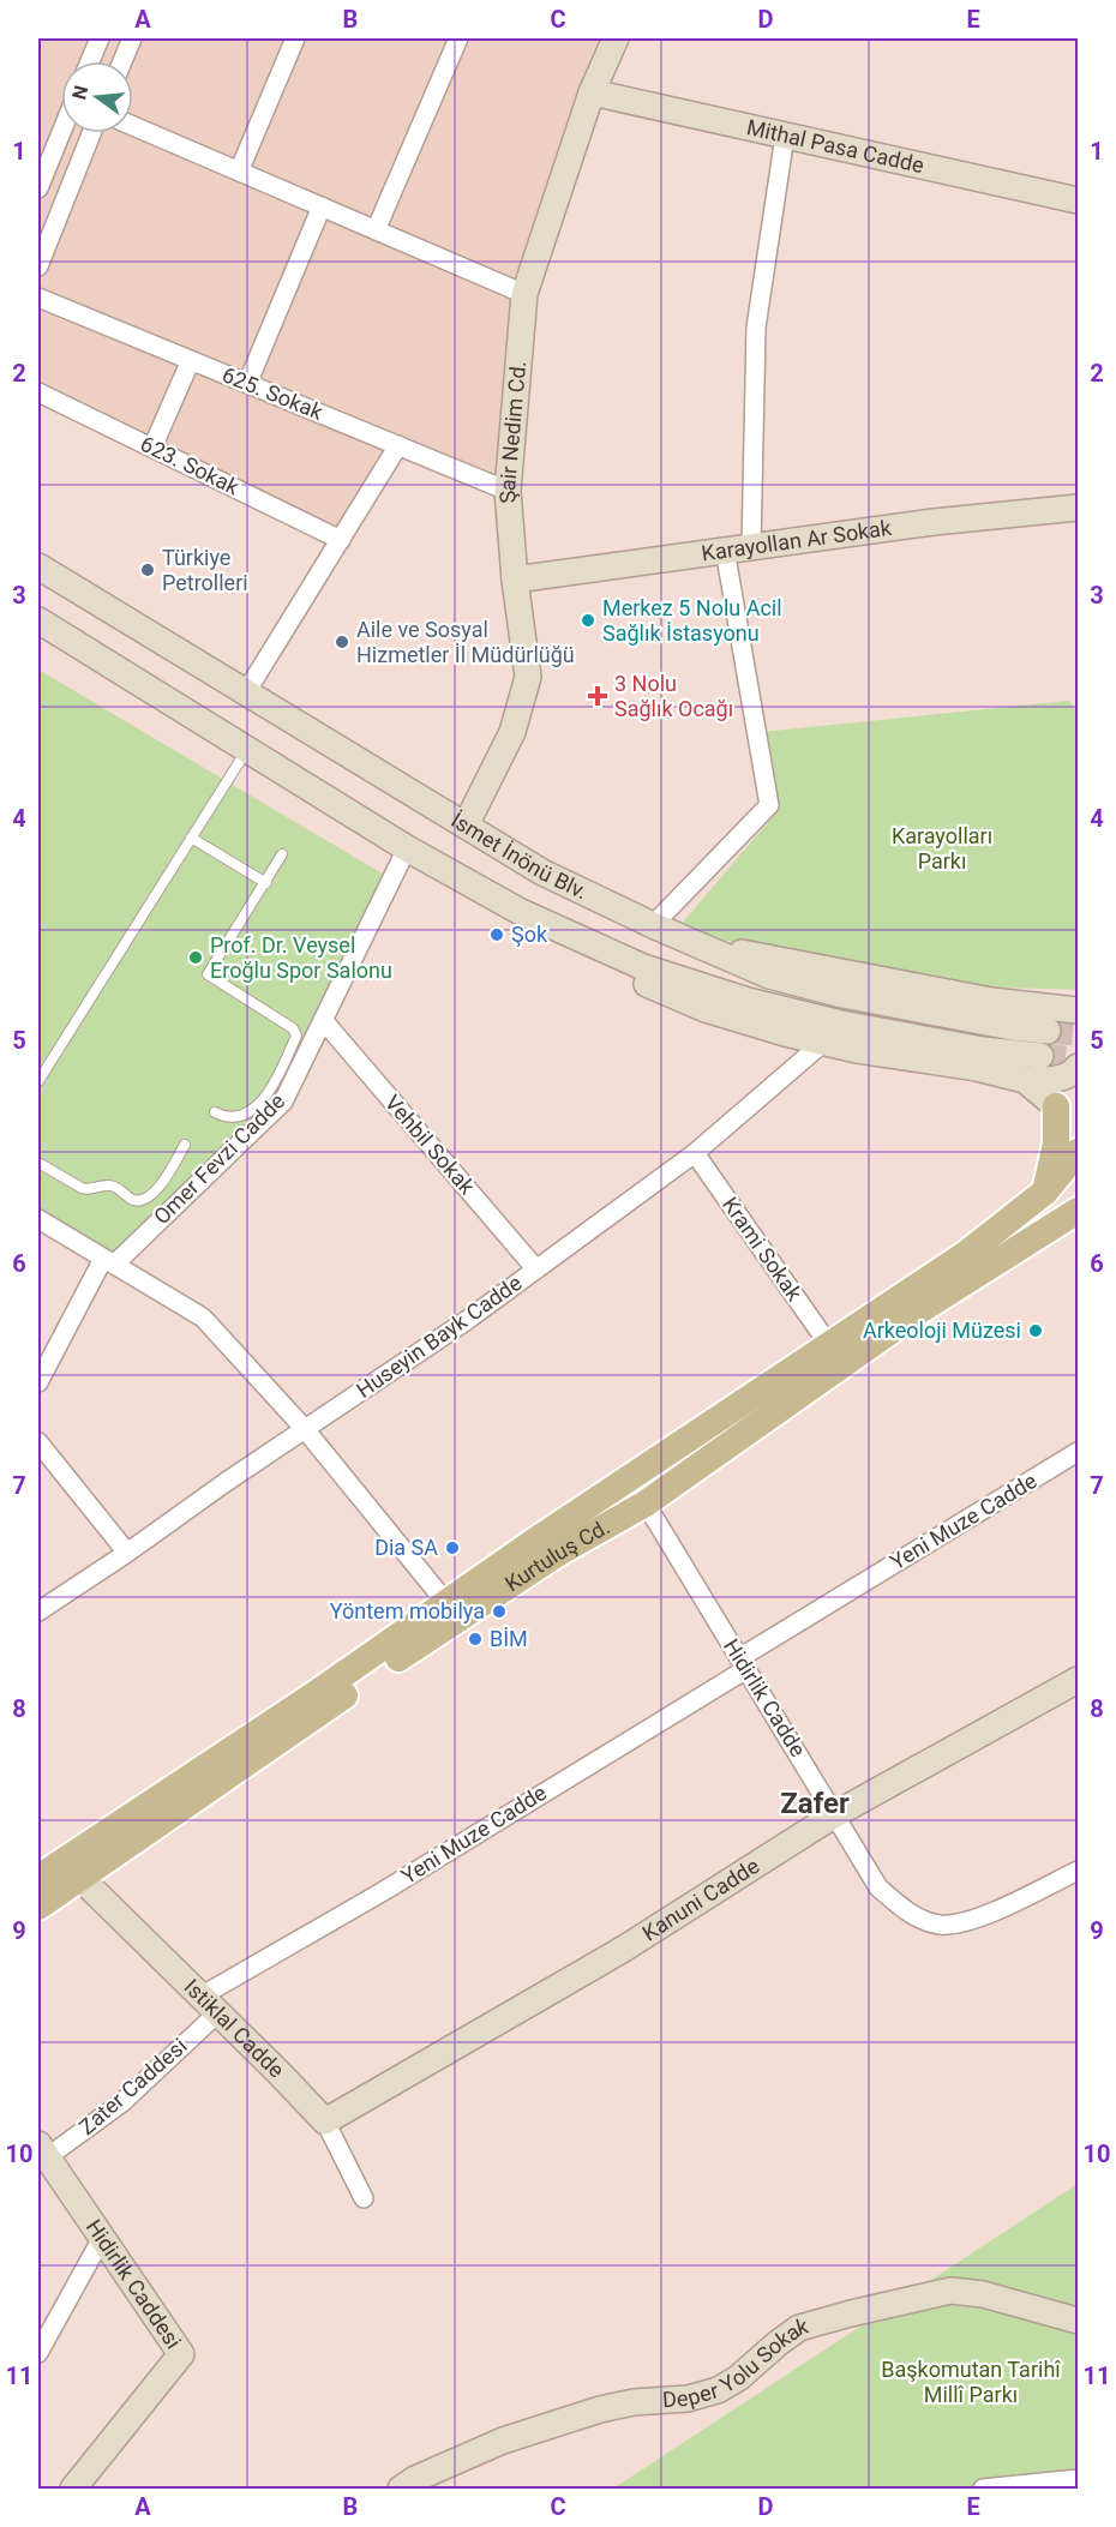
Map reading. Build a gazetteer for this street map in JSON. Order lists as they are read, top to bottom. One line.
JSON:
{"streets":{"main road":["Kurtuluş Cd."],"street":["Mithal Pasa Cadde","625. Sokak","Şair Nedim Cd.","623. Sokak","Karayollan Ar Sokak","İsmet İnönü Blv.","Vehbil Sokak","Omer Fevzi Cadde","Krami Sokak","Huseyin Bayk Cadde","Yeni Muze Cadde","Hidirlik Cadde","Kanuni Cadde","Istiklal Cadde","Zater Caddesi","Hidirlik Caddesi","Deper Yolu Sokak"]},"crossings":[["Mithal Pasa Cadde","Şair Nedim Cd."],["625. Sokak","Şair Nedim Cd."],["Şair Nedim Cd.","Karayollan Ar Sokak"],["Şair Nedim Cd.","İsmet İnönü Blv."],["İsmet İnönü Blv.","Omer Fevzi Cadde"],["Vehbil Sokak","Omer Fevzi Cadde"],["Vehbil Sokak","Huseyin Bayk Cadde"],["Krami Sokak","Huseyin Bayk Cadde"],["Krami Sokak","Kurtuluş Cd."],["Yeni Muze Cadde","Hidirlik Cadde"],["Yeni Muze Cadde","Istiklal Cadde"],["Yeni Muze Cadde","Zater Caddesi"],["Kurtuluş Cd.","Hidirlik Cadde"],["Kurtuluş Cd.","Istiklal Cadde"],["Hidirlik Cadde","Kanuni Cadde"],["Kanuni Cadde","Istiklal Cadde"],["Istiklal Cadde","Zater Caddesi"],["Zater Caddesi","Hidirlik Caddesi"]],"districts":["Zafer"],"parks":["Karayolları Parkı","Başkomutan Tarihî Millî Parkı"],"places":{"other":["Türkiye Petrolleri","Merkez 5 Nolu Acil Sağlık İstasyonu","Aile ve Sosyal Hizmetler İl Müdürlüğü","Şok","Prof. Dr. Veysel Eroğlu Spor Salonu","Arkeoloji Müzesi","Dia SA","Yöntem mobilya","BİM"],"health":["3 Nolu Sağlık Ocağı"]},"north":"left","grid":{"columns":["A","B","C","D","E"],"rows":["1","2","3","4","5","6","7","8","9","10","11"]}}
